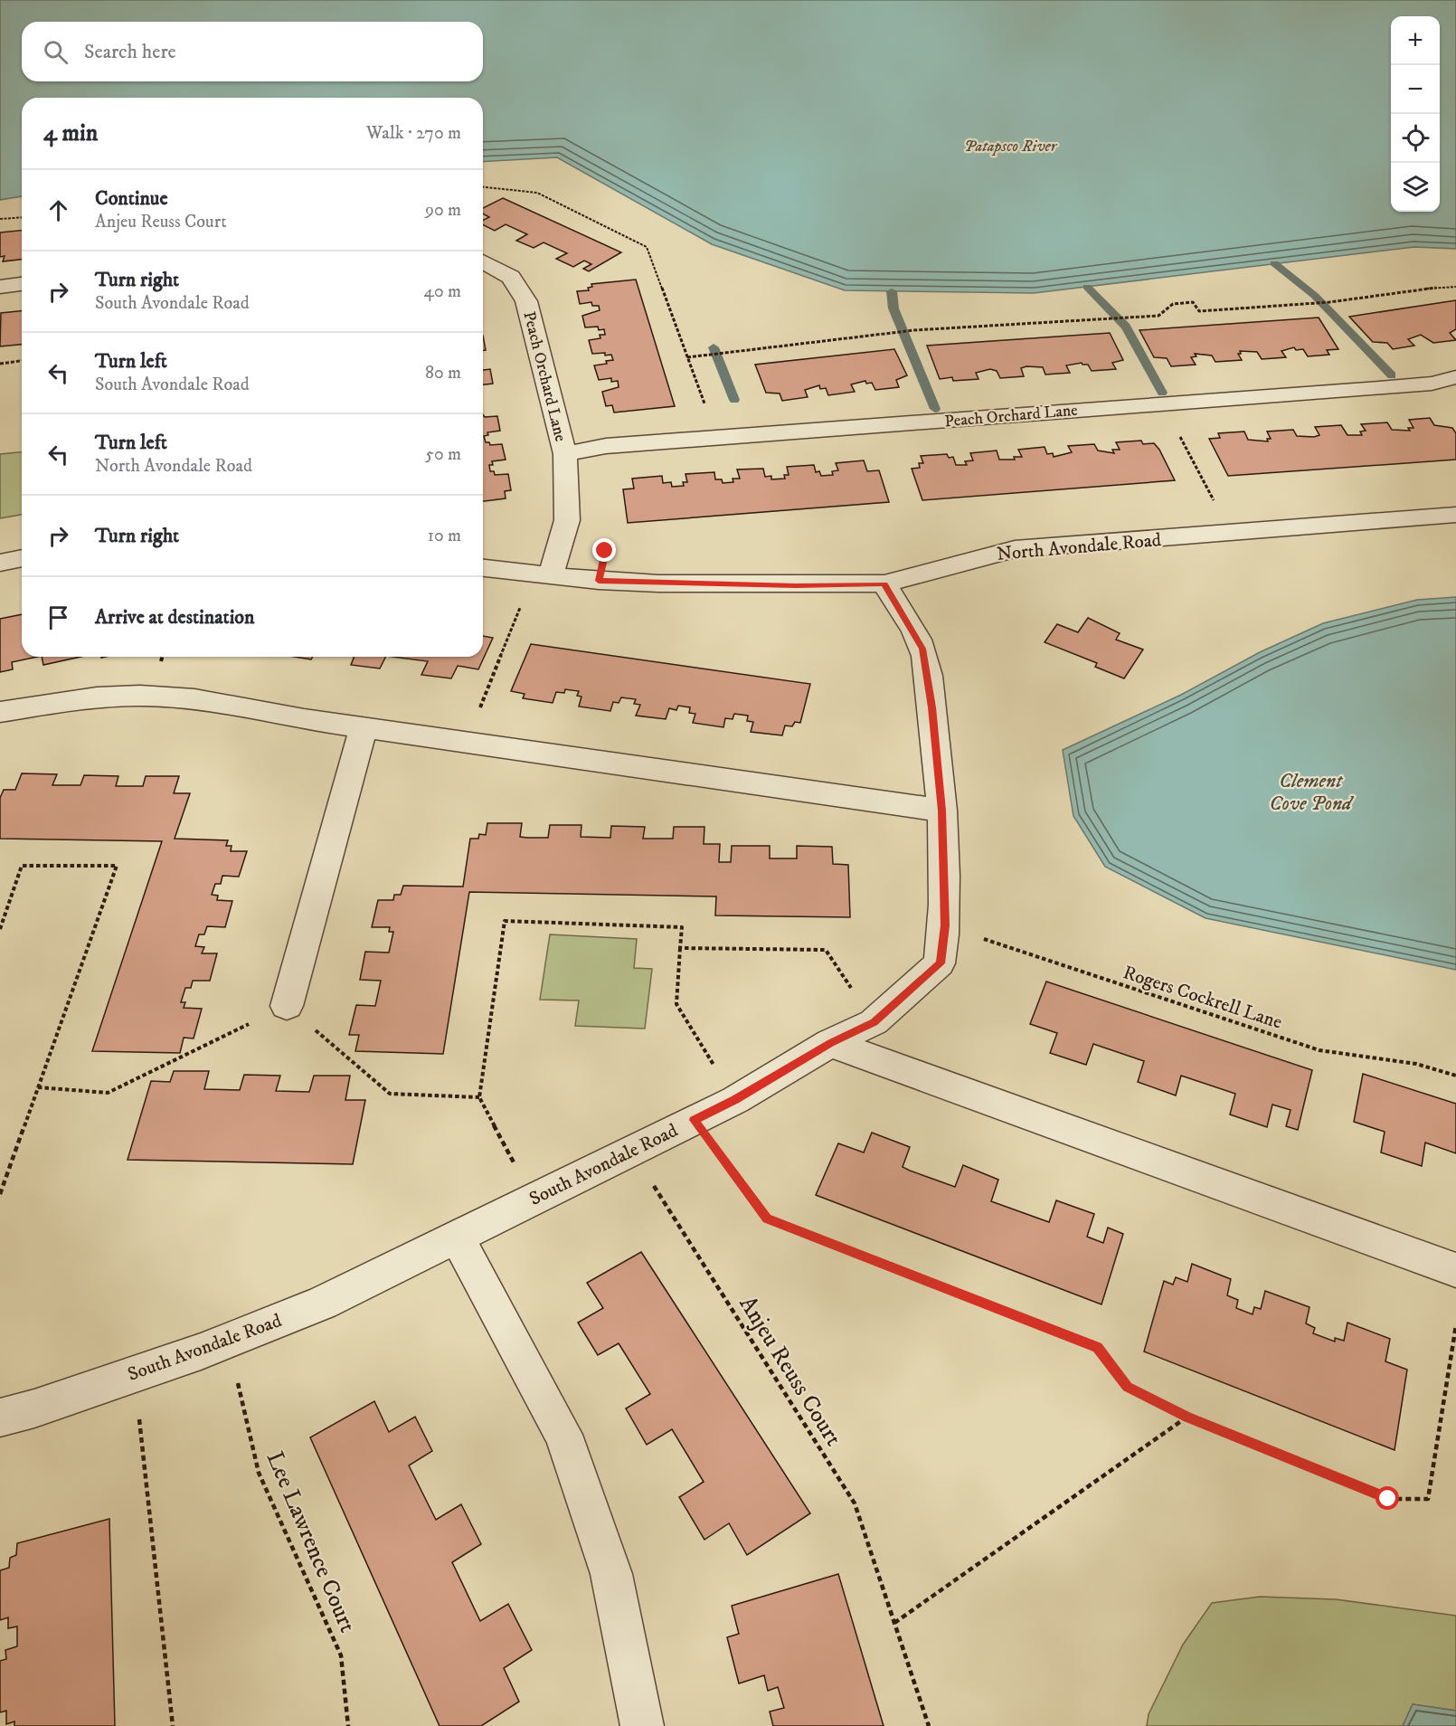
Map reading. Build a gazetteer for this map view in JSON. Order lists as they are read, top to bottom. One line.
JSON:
{"streets":{"street":["Peach Orchard Lane","North Avondale Road","South Avondale Road"],"path":["Rogers Cockrell Lane","Anjeu Reuss Court","Lee Lawrence Court"]},"crossings":[["Peach Orchard Lane","North Avondale Road"],["North Avondale Road","South Avondale Road"],["Rogers Cockrell Lane","South Avondale Road"],["South Avondale Road","Anjeu Reuss Court"],["South Avondale Road","Lee Lawrence Court"]],"water":["Patapsco River","Clement Cove Pond"],"page":{"map_buttons":["+","−"],"search":"Search here","heading":["4 min","Walk · 270 m"],"list":[["Continue","Anjeu Reuss Court","90 m"],["Turn right","South Avondale Road","40 m"],["Turn left","South Avondale Road","80 m"],["Turn left","North Avondale Road","50 m"],["Turn right","10 m"],"Arrive at destination"]}}
